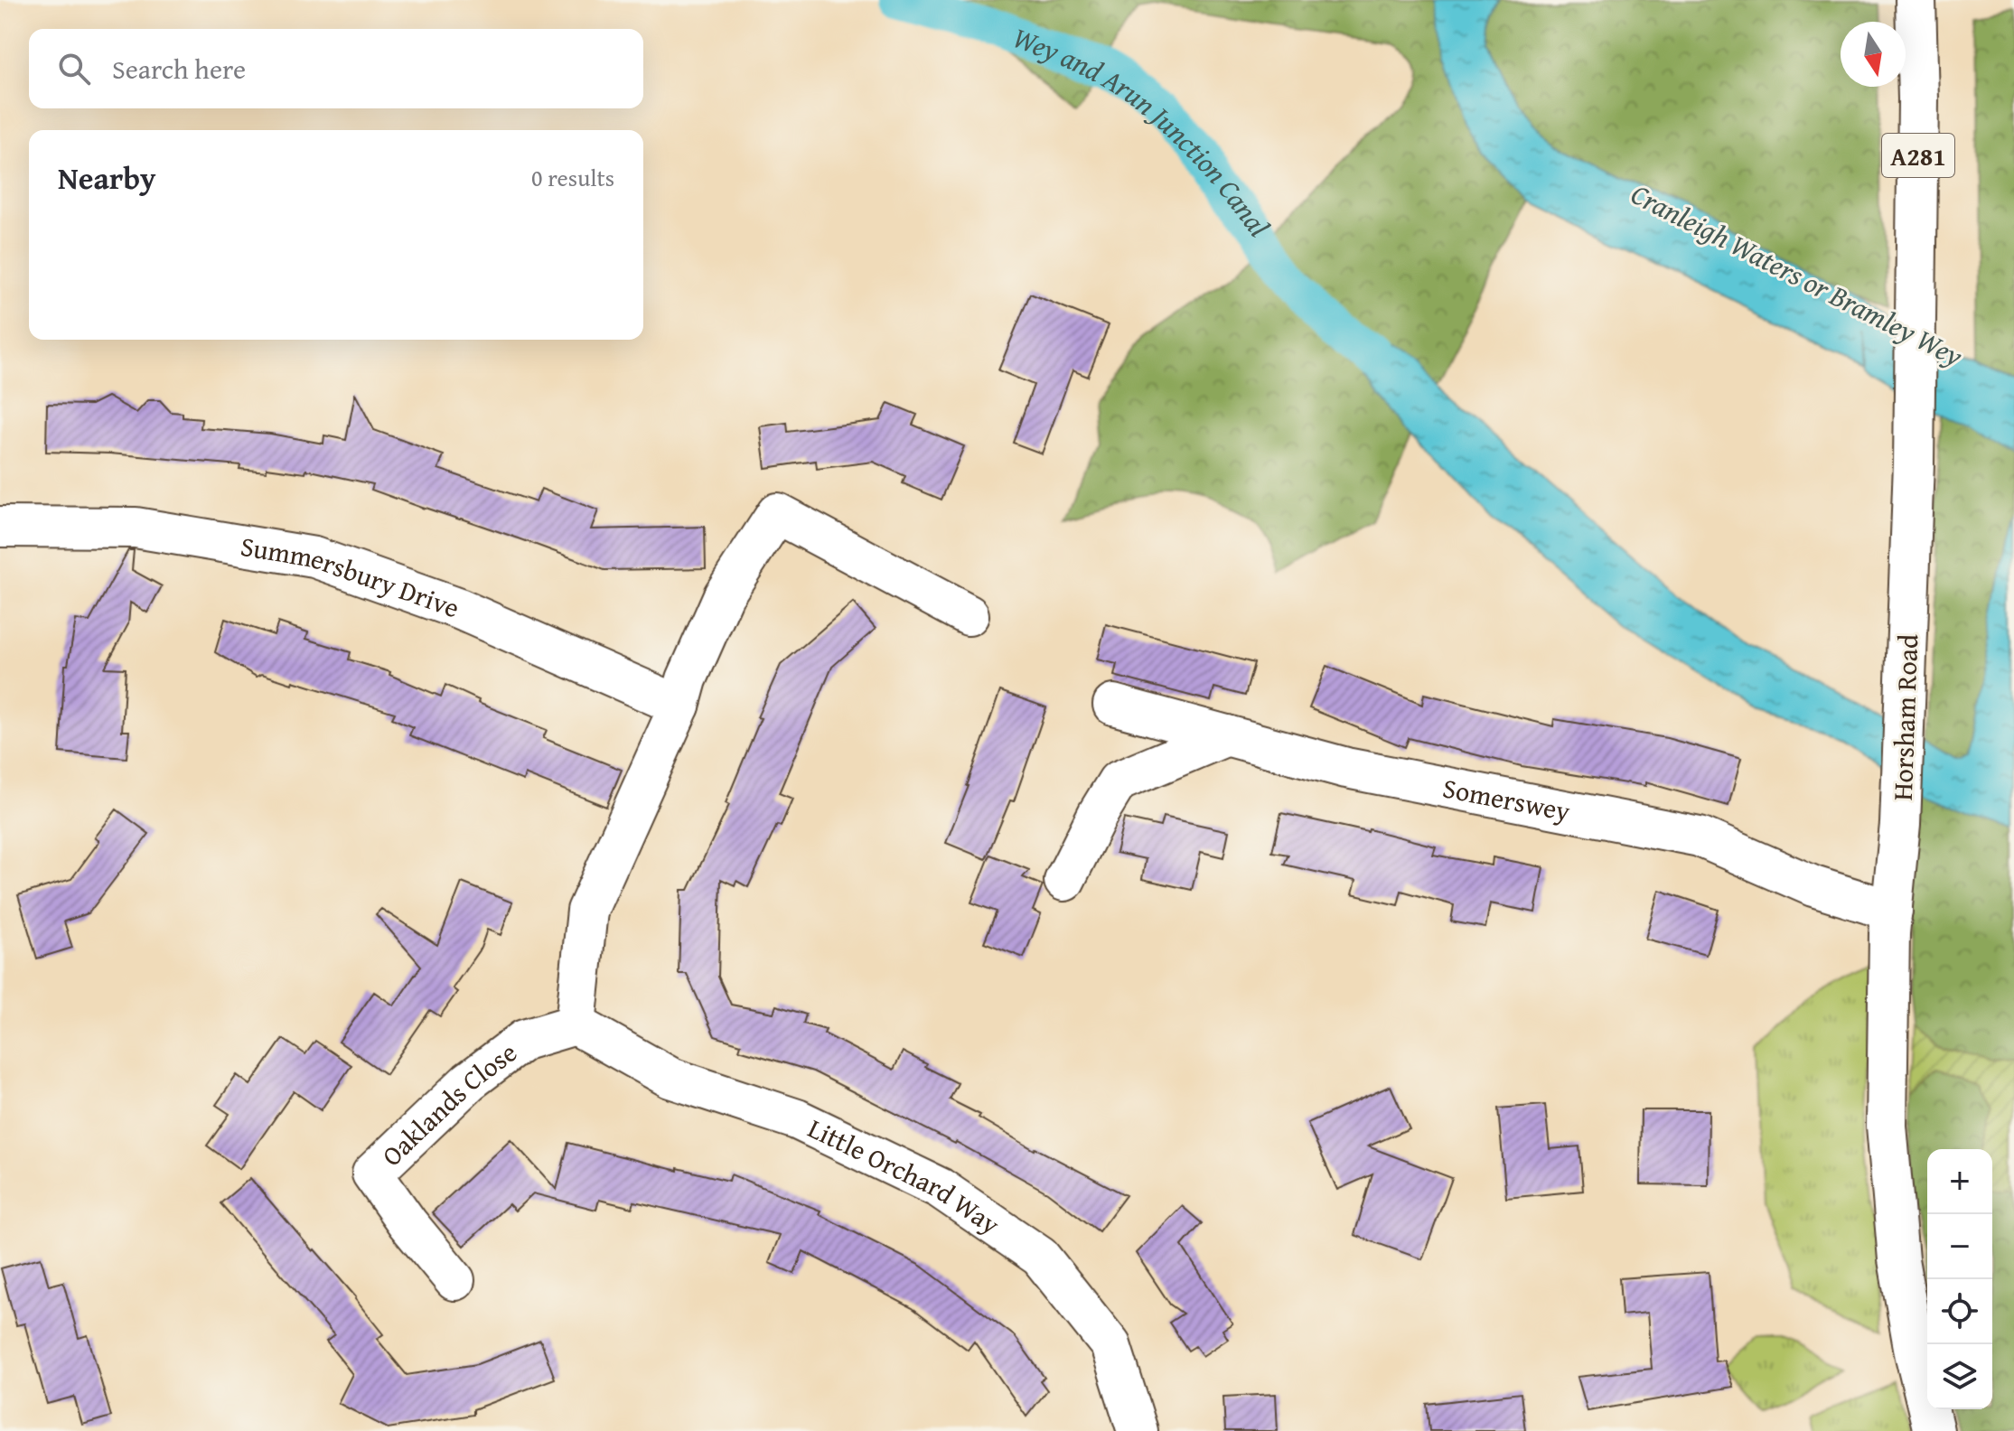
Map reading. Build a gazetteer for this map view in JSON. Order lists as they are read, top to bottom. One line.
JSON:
{"streets":{"street":["A281","Summersbury Drive","Horsham Road","Somerswey","Oaklands Close","Little Orchard Way"]},"crossings":[["Horsham Road","Somerswey"],["Oaklands Close","Little Orchard Way"]],"water":["Wey and Arun Junction Canal","Cranleigh Waters or Bramley Wey"],"north":"bottom","page":{"search":"Search here","heading":["Nearby","0 results"],"map_buttons":["+","−"]}}
